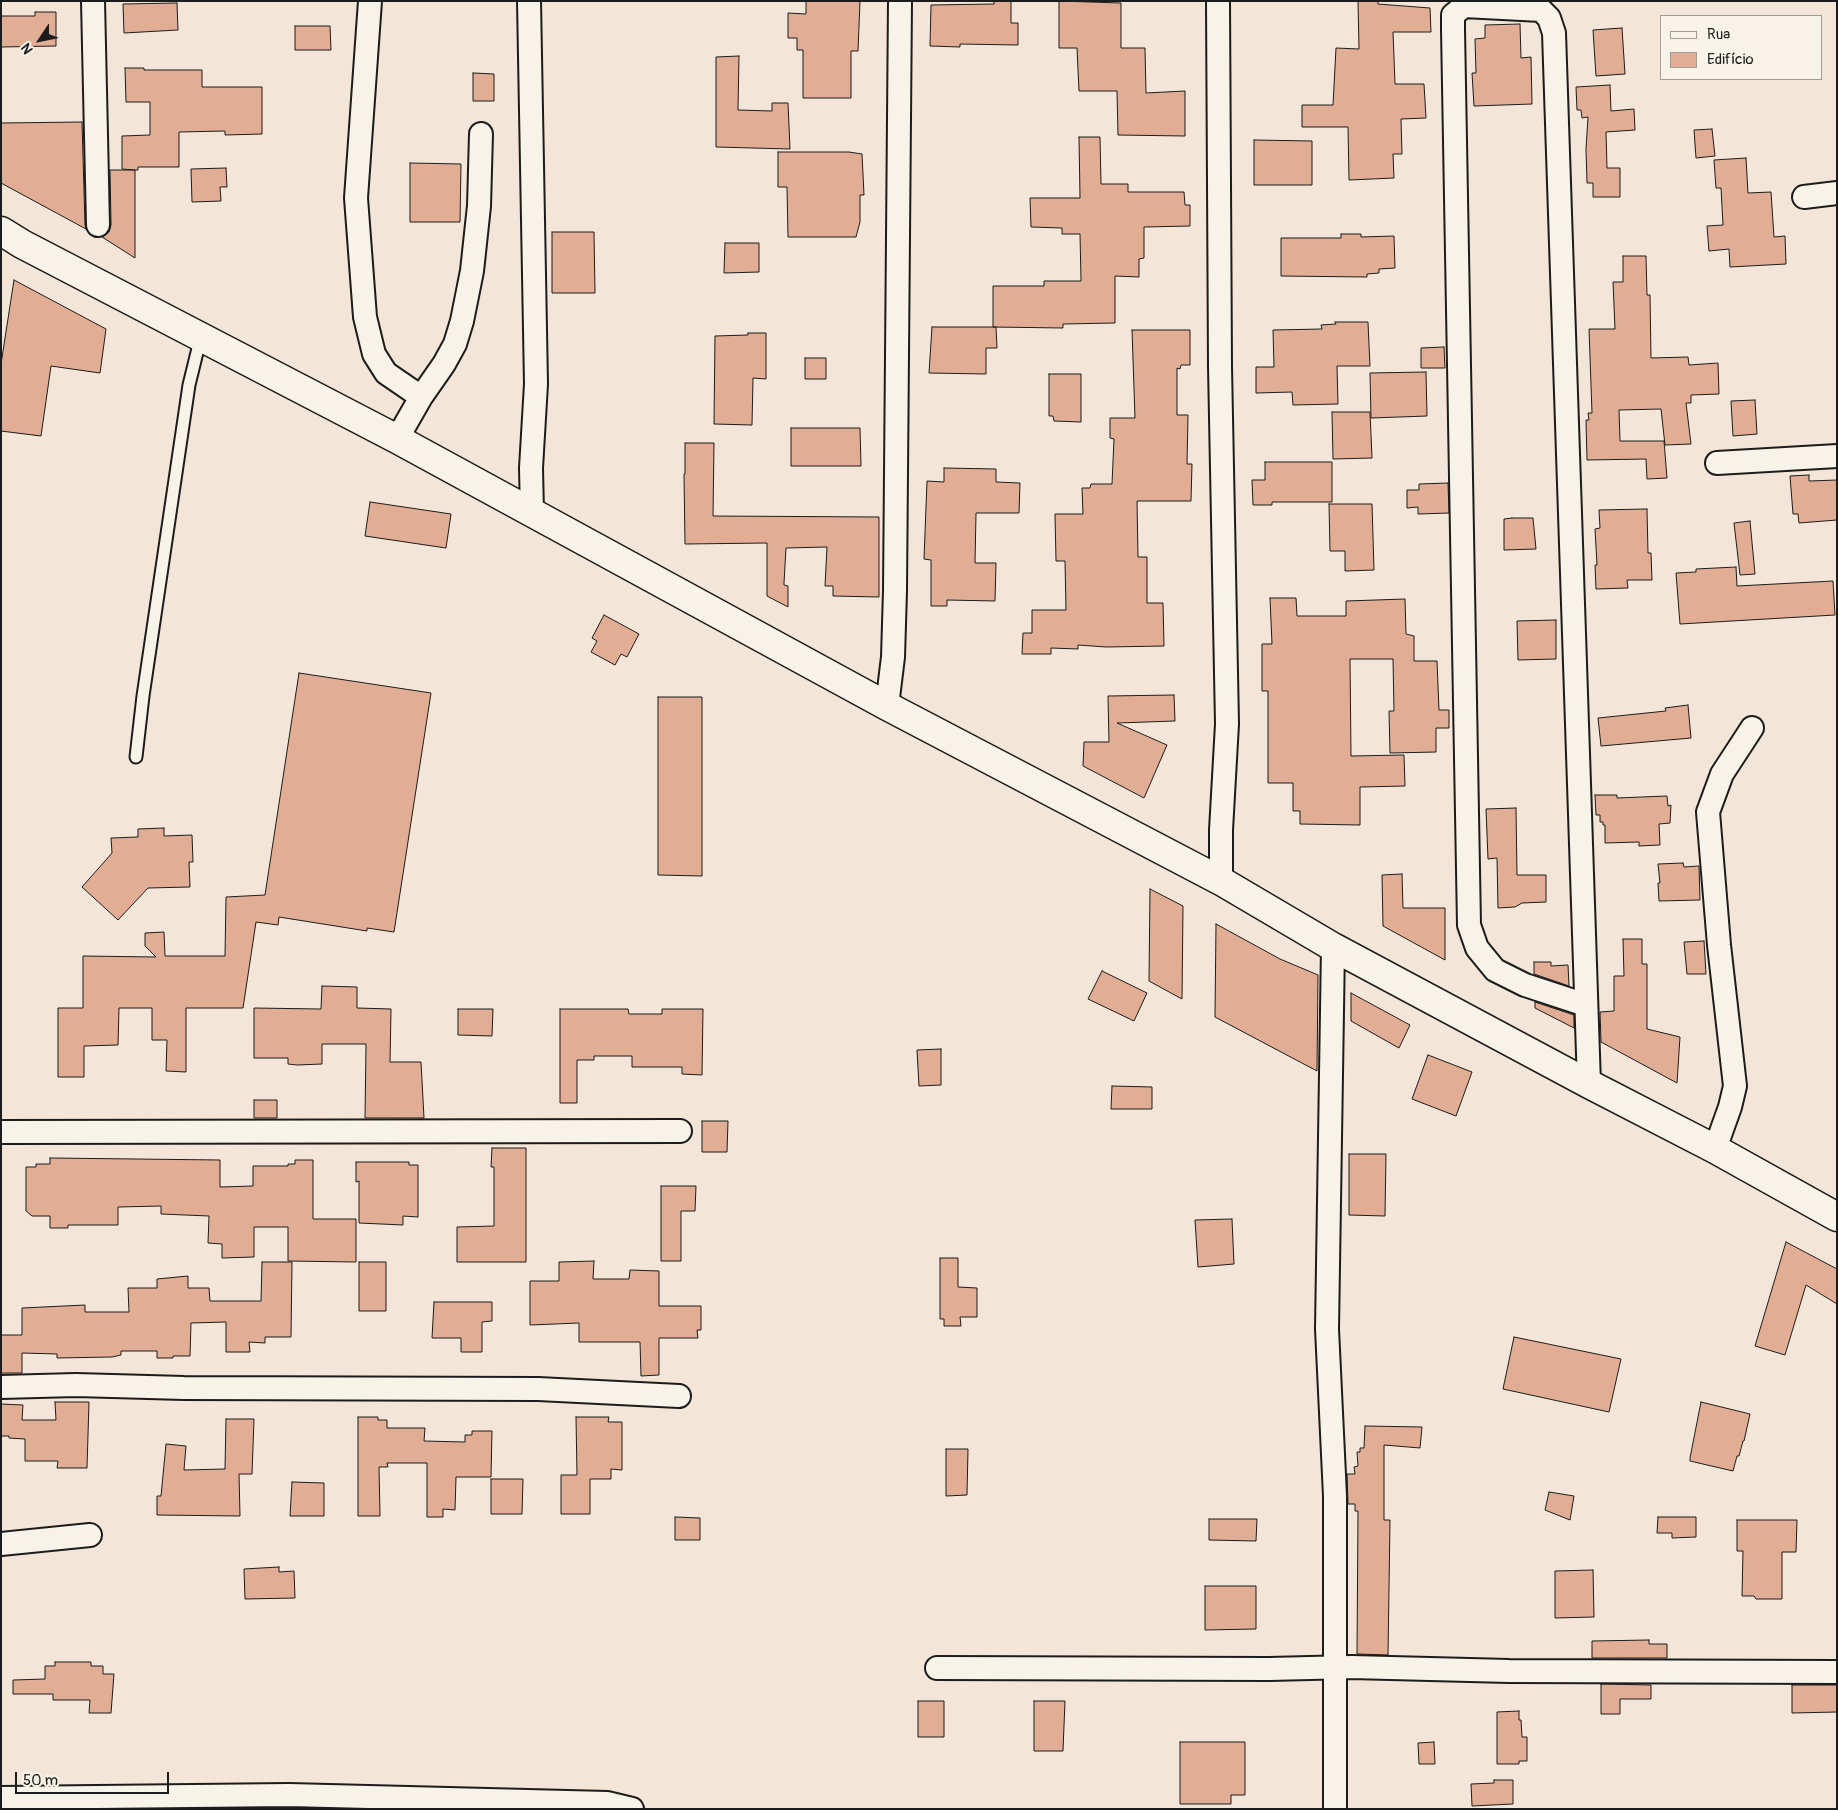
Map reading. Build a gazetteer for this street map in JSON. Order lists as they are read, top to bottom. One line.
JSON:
{"legend":["Rua","Edifício"],"scale_bar":"50 m","north":"bottom left"}
